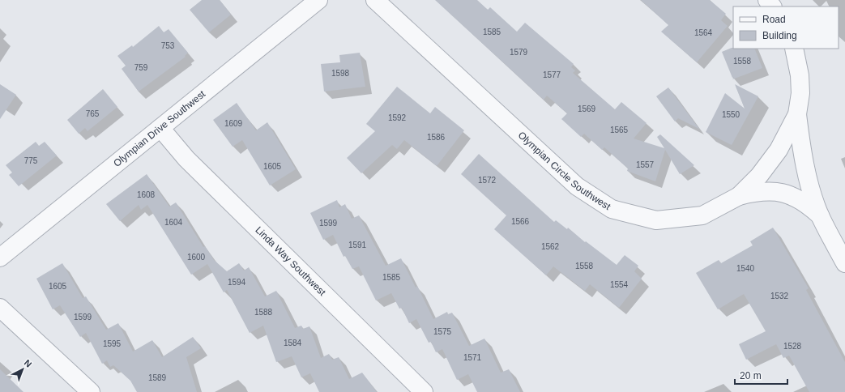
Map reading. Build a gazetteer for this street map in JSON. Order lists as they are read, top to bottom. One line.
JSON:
{"streets":{"street":["Olympian Drive Southwest","Olympian Circle Southwest","Linda Way Southwest"]},"crossings":[["Olympian Drive Southwest","Linda Way Southwest"]],"house_numbers":["1585","1564","753","1579","1558","759","1598","1577","1569","765","1550","1592","1609","1565","1586","775","1557","1605","1572","1608","1566","1604","1599","1591","1562","1600","1558","1540","1585","1594","1554","1605","1532","1588","1599","1575","1584","1595","1528","1571","1589"],"legend":["Road","Building"],"scale_bar":"20 m","north":"top right"}
